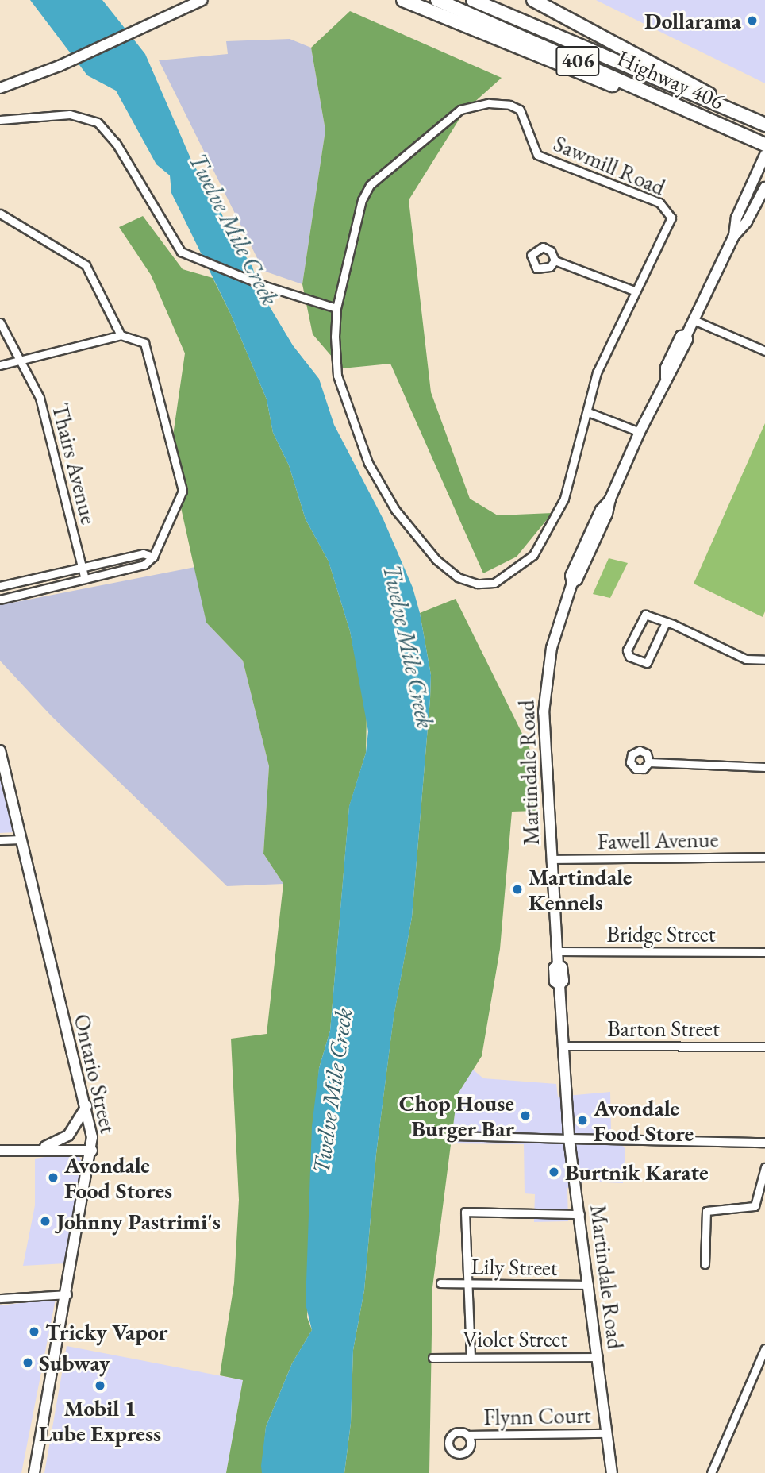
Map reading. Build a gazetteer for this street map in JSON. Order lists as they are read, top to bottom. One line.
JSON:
{"streets":{"highway":["406","Highway 406"],"main road":["Martindale Road","Ontario Street"],"street":["Sawmill Road","Thairs Avenue","Fawell Avenue","Bridge Street","Barton Street","Lily Street","Violet Street","Flynn Court"]},"crossings":[["Martindale Road","Fawell Avenue"],["Martindale Road","Bridge Street"],["Martindale Road","Barton Street"],["Martindale Road","Lily Street"],["Martindale Road","Violet Street"],["Martindale Road","Flynn Court"]],"water":["Twelve Mile Creek"],"places":["Dollarama","Martindale Kennels","Chop House Burger Bar","Avondale Food Store","Burtnik Karate","Avondale Food Stores","Johnny Pastrimi's","Tricky Vapor","Subway","Mobil 1 Lube Express"]}
